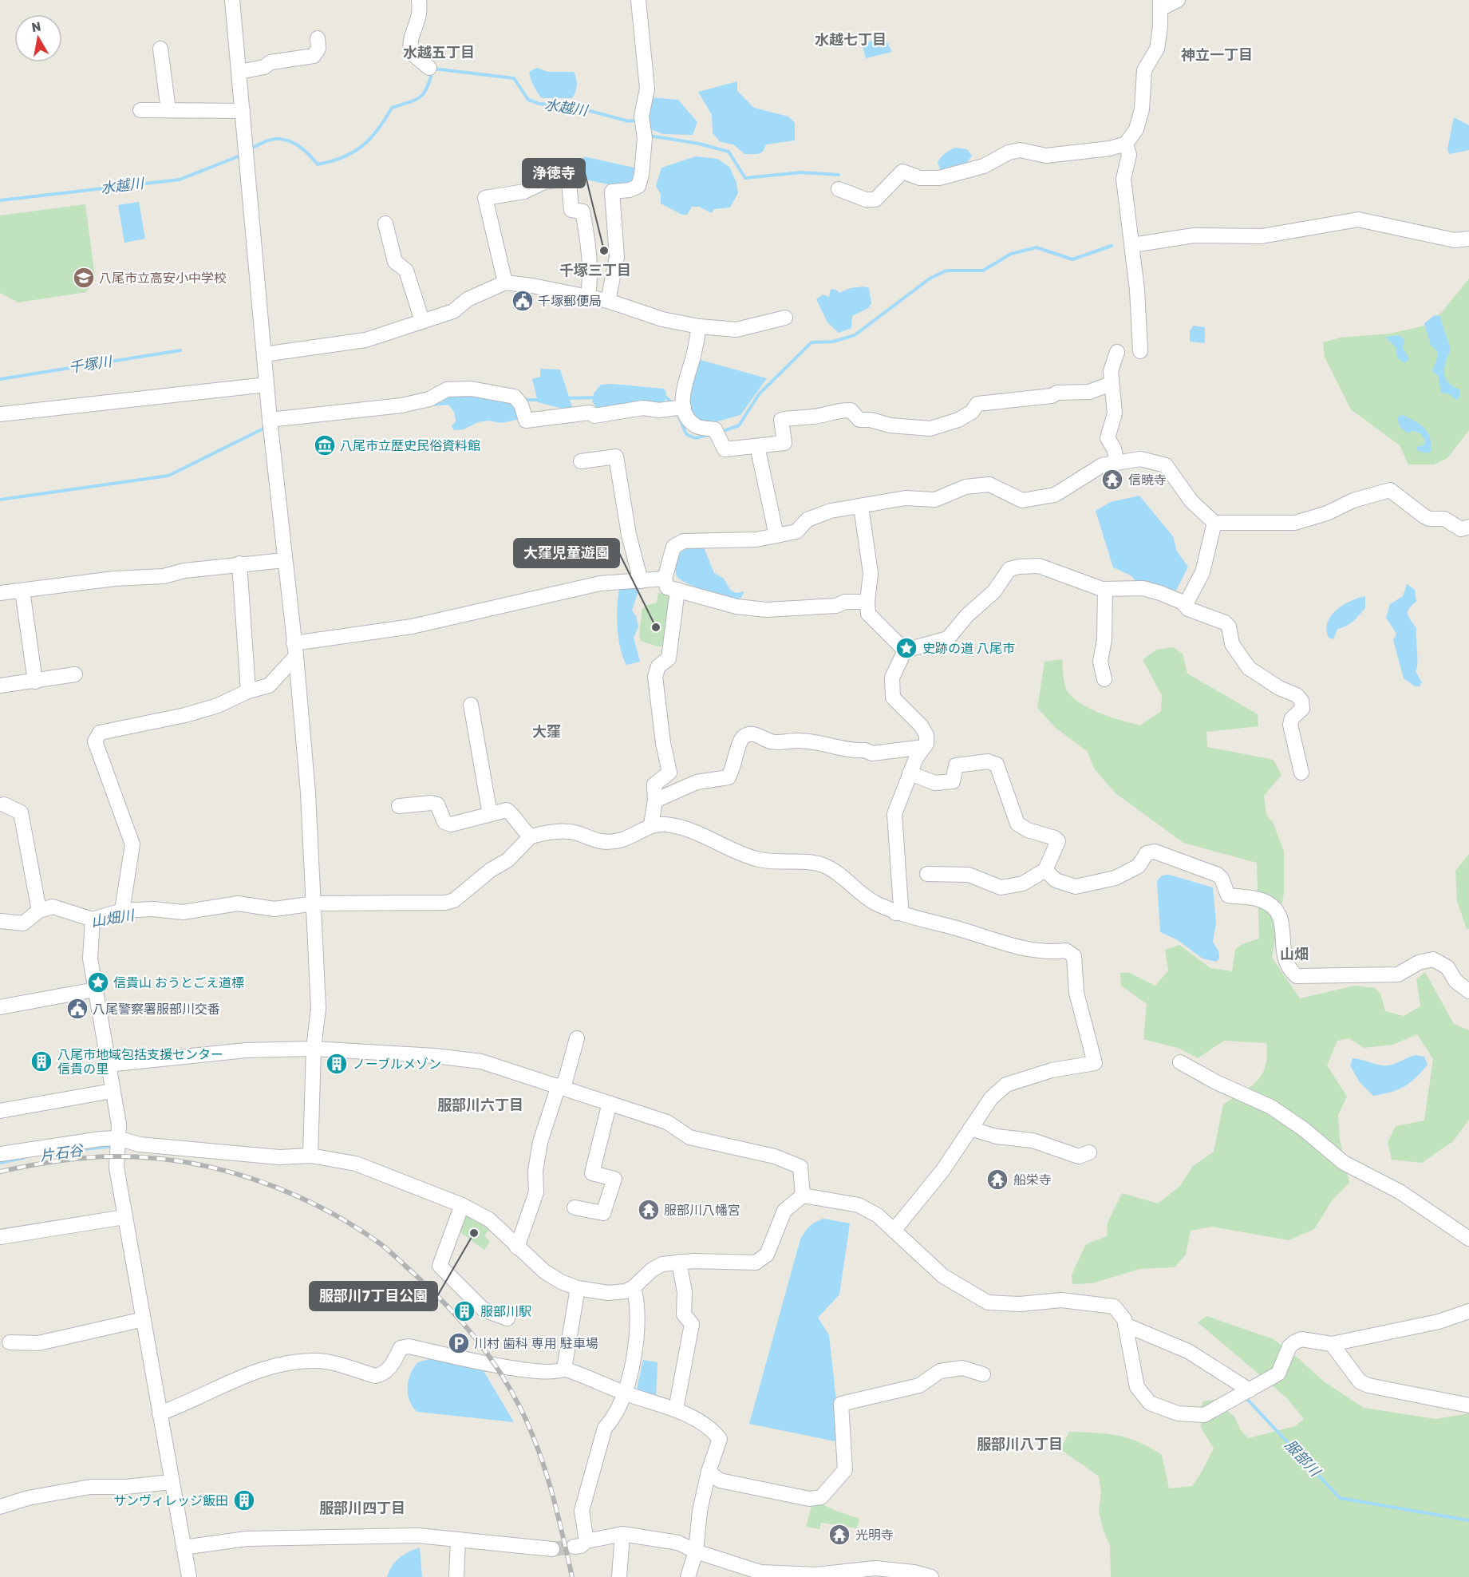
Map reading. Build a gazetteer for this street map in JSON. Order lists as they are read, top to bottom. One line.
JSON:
{"districts":["水越七丁目","水越五丁目","神立一丁目","千塚三丁目","大窪","山畑","服部川六丁目","服部川八丁目","服部川四丁目"],"water":["水越川","千塚川","山畑川","片石谷","服部川"],"places":{"other":["浄徳寺","大窪児童遊園","服部川7丁目公園"],"school or university":["八尾市立高安小中学校"],"public building":["千塚郵便局","八尾警察署服部川交番"],"museum":["八尾市立歴史民俗資料館"],"temple":["信暁寺","船栄寺","服部川八幡宮","光明寺"],"place":["史跡の道 八尾市","信貴山 おうとごえ道標"],"building":["八尾市地域包括支援センター 信貴の里","ノーブルメゾン","服部川駅","サンヴィレッジ飯田"],"parking":["川村 歯科 専用 駐車場"]},"north":"top"}
